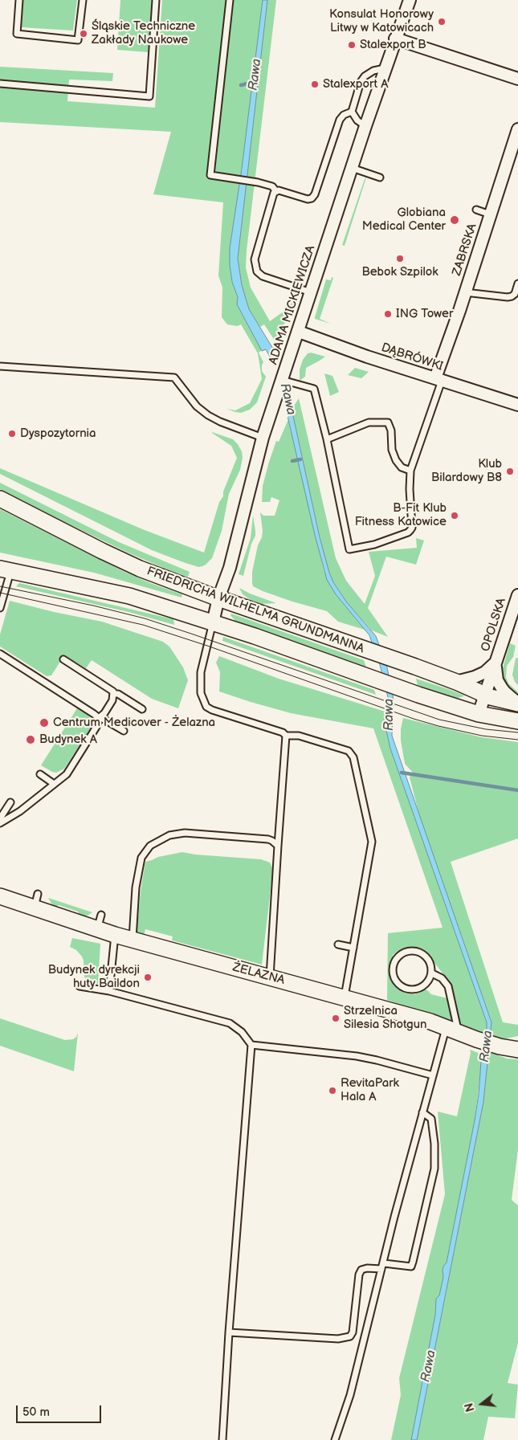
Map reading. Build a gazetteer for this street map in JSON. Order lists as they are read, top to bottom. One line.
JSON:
{"streets":{"main road":["FRIEDRICHA WILHELMA GRUNDMANNA","ŻELAZNA"],"street":["ZABRSKA","ADAMA MICKIEWICZA","DĄBRÓWKI","OPOLSKA"]},"crossings":[["ZABRSKA","DĄBRÓWKI"],["ADAMA MICKIEWICZA","DĄBRÓWKI"],["ADAMA MICKIEWICZA","FRIEDRICHA WILHELMA GRUNDMANNA"],["FRIEDRICHA WILHELMA GRUNDMANNA","OPOLSKA"]],"water":["Rawa"],"places":["Konsulat Honorowy Litwy w Katowicach","Śląskie Techniczne Zakłady Naukowe","Stalexport B","Stalexport A","Globiana Medical Center","Bebok Szpilok","ING Tower","Dyspozytornia","Klub Bilardowy B8","B-Fit Klub Fitness Katowice","Centrum Medicover - Żelazna","Budynek A","Budynek dyrekcji huty Baildon","Strzelnica Silesia Shotgun","RevitaPark Hala A"],"scale_bar":"50 m","north":"left"}
